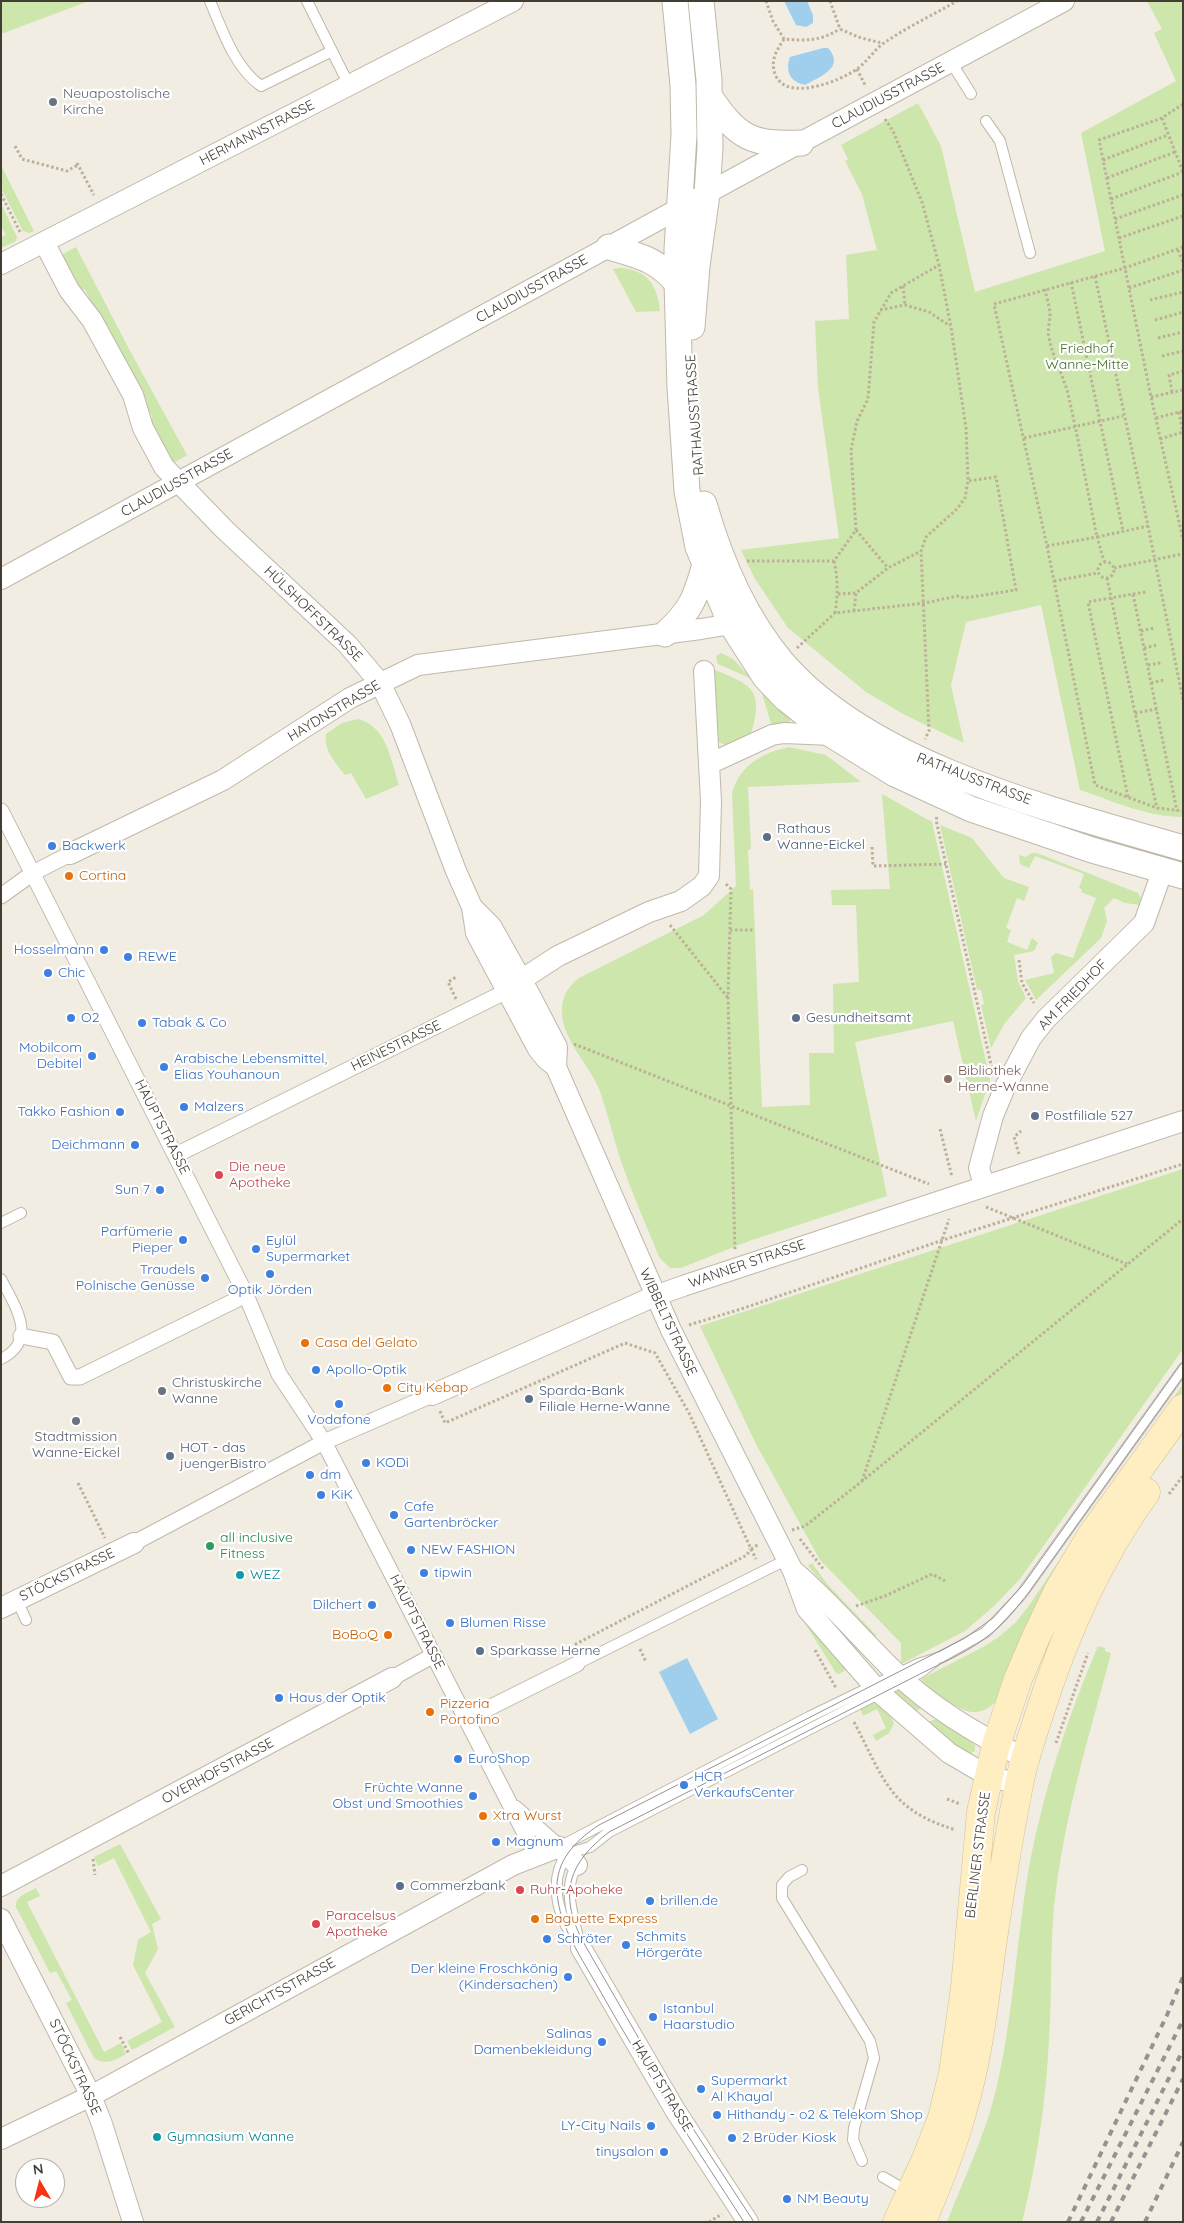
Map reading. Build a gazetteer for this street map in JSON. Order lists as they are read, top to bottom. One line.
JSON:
{"streets":{"main road":["BERLINER STRASSE"],"street":["CLAUDIUSSTRASSE","HERMANNSTRASSE","RATHAUSSTRASSE","HÜLSHOFFSTRASSE","HAYDNSTRASSE","AM FRIEDHOF","HEINESTRASSE","HAUPTSTRASSE","WANNER STRASSE","WIBBELTSTRASSE","STÖCKSTRASSE","OVERHOFSTRASSE","GERICHTSSTRASSE"]},"crossings":[["CLAUDIUSSTRASSE","RATHAUSSTRASSE"],["CLAUDIUSSTRASSE","HÜLSHOFFSTRASSE"],["HERMANNSTRASSE","HÜLSHOFFSTRASSE"],["RATHAUSSTRASSE","HAYDNSTRASSE"],["RATHAUSSTRASSE","AM FRIEDHOF"],["HÜLSHOFFSTRASSE","HAYDNSTRASSE"],["HÜLSHOFFSTRASSE","HEINESTRASSE"],["HÜLSHOFFSTRASSE","WIBBELTSTRASSE"],["HAYDNSTRASSE","HAUPTSTRASSE"],["AM FRIEDHOF","WANNER STRASSE"],["HEINESTRASSE","HAUPTSTRASSE"],["HEINESTRASSE","WIBBELTSTRASSE"],["HAUPTSTRASSE","WANNER STRASSE"],["HAUPTSTRASSE","OVERHOFSTRASSE"],["HAUPTSTRASSE","GERICHTSSTRASSE"],["WANNER STRASSE","WIBBELTSTRASSE"],["WIBBELTSTRASSE","BERLINER STRASSE"],["STÖCKSTRASSE","GERICHTSSTRASSE"]],"parks":["Friedhof Wanne-Mitte"],"places":["Neuapostolische Kirche","Rathaus Wanne-Eickel","Backwerk","Cortina","Hosselmann","REWE","Chic","O2","Gesundheitsamt","Tabak & Co","Mobilcom Debitel","Arabische Lebensmittel, Elias Youhanoun","Bibliothek Herne-Wanne","Malzers","Takko Fashion","Postfiliale 527","Deichmann","Die neue Apotheke","Sun 7","Parfümerie Pieper","Eylül Supermarket","Optik Jörden","Traudels Polnische Genüsse","Casa del Gelato","Apollo-Optik","City Kebap","Christuskirche Wanne","Sparda-Bank Filiale Herne-Wanne","Vodafone","Stadtmission Wanne-Eickel","HOT - das juengerBistro","KODi","dm","KiK","Cafe Gartenbröcker","all inclusive Fitness","NEW FASHION","tipwin","WEZ","Dilchert","Blumen Risse","BoBoQ","Sparkasse Herne","Haus der Optik","Pizzeria Portofino","EuroShop","HCR VerkaufsCenter","Früchte Wanne Obst und Smoothies","Xtra Wurst","Magnum","Commerzbank","Ruhr-Apoheke","brillen.de","Baguette Express","Paracelsus Apotheke","Schröter","Schmits Hörgeräte","Der kleine Froschkönig (Kindersachen)","Istanbul Haarstudio","Salinas Damenbekleidung","Supermarkt Al Khayal","Hithandy - o2 & Telekom Shop","LY-City Nails","Gymnasium Wanne","2 Brüder Kiosk","tinysalon","NM Beauty"],"north":"top"}
